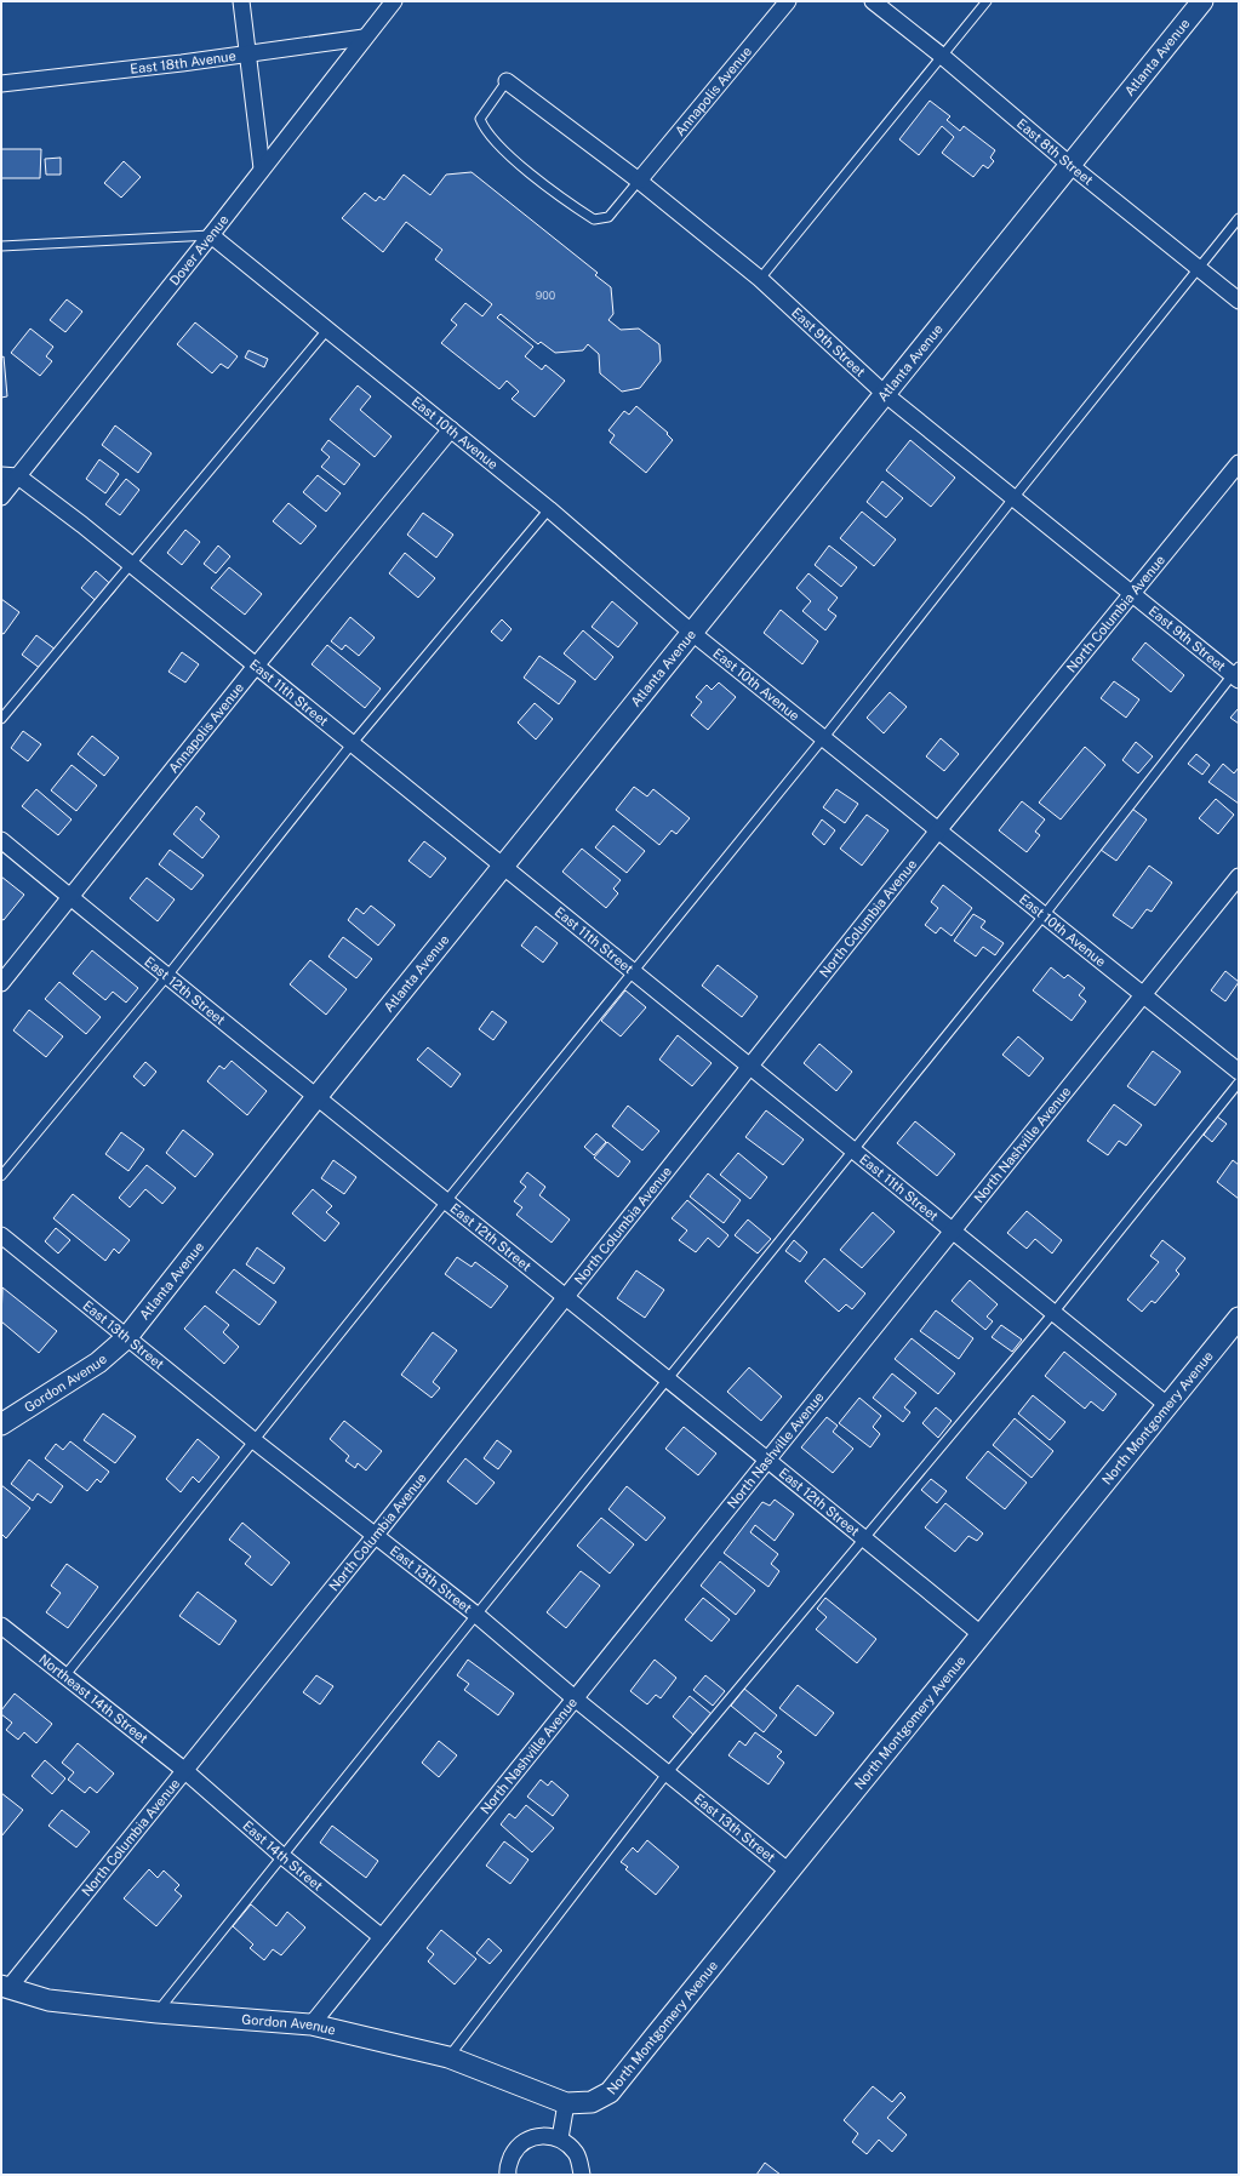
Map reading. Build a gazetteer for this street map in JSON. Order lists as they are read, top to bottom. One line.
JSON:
{"streets":{"street":["Atlanta Avenue","East 18th Avenue","Annapolis Avenue","East 8th Street","Dover Avenue","East 9th Street","East 10th Avenue","North Columbia Avenue","East 11th Street","East 12th Street","North Nashville Avenue","East 13th Street","Gordon Avenue","North Montgomery Avenue","Northeast 14th Street","East 14th Street"]},"crossings":[["Atlanta Avenue","East 8th Street"],["Atlanta Avenue","East 9th Street"],["Atlanta Avenue","East 10th Avenue"],["Atlanta Avenue","East 11th Street"],["Atlanta Avenue","East 12th Street"],["Atlanta Avenue","East 13th Street"],["Atlanta Avenue","Gordon Avenue"],["East 18th Avenue","Dover Avenue"],["Annapolis Avenue","East 9th Street"],["Annapolis Avenue","East 10th Avenue"],["Annapolis Avenue","East 11th Street"],["Annapolis Avenue","East 12th Street"],["Dover Avenue","East 10th Avenue"],["Dover Avenue","East 11th Street"],["East 9th Street","North Columbia Avenue"],["East 10th Avenue","North Columbia Avenue"],["East 10th Avenue","North Nashville Avenue"],["North Columbia Avenue","East 11th Street"],["North Columbia Avenue","East 12th Street"],["North Columbia Avenue","East 13th Street"],["North Columbia Avenue","Gordon Avenue"],["North Columbia Avenue","Northeast 14th Street"],["North Columbia Avenue","East 14th Street"],["East 11th Street","North Nashville Avenue"],["East 11th Street","North Montgomery Avenue"],["East 12th Street","North Nashville Avenue"],["East 12th Street","North Montgomery Avenue"],["North Nashville Avenue","East 13th Street"],["North Nashville Avenue","Gordon Avenue"],["North Nashville Avenue","East 14th Street"],["East 13th Street","Gordon Avenue"],["East 13th Street","North Montgomery Avenue"],["Gordon Avenue","North Montgomery Avenue"],["Northeast 14th Street","East 14th Street"]],"house_numbers":["900"]}
